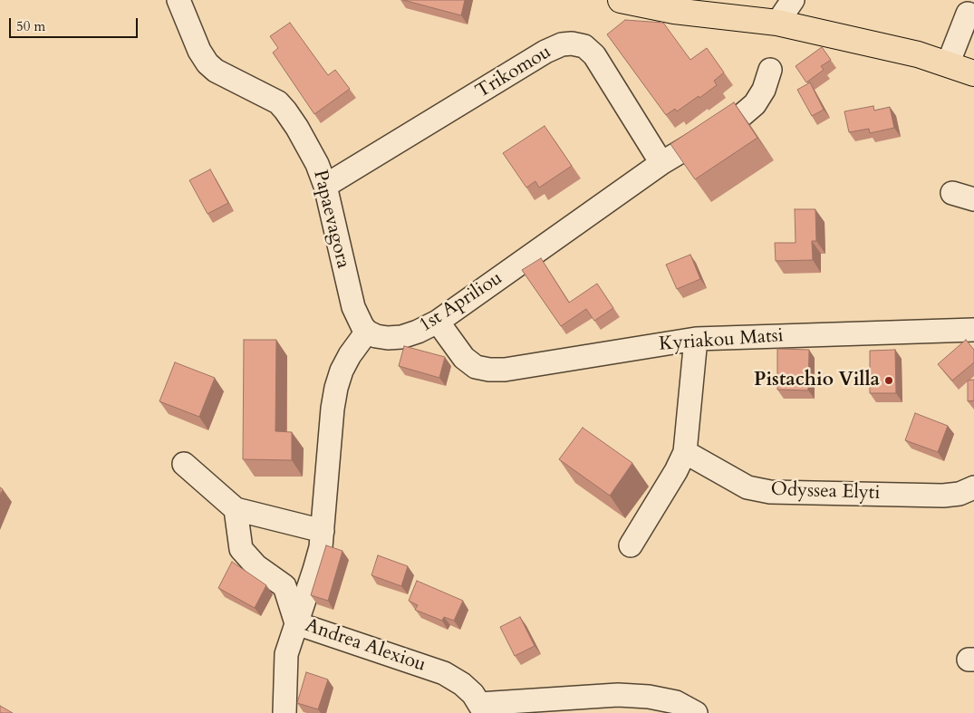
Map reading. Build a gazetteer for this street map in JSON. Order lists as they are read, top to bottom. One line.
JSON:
{"streets":{"street":["Trikomou","Papaevagora","1st Apriliou","Kyriakou Matsi","Odyssea Elyti","Andrea Alexiou"]},"crossings":[["Trikomou","Papaevagora"],["Trikomou","1st Apriliou"],["Papaevagora","1st Apriliou"],["1st Apriliou","Kyriakou Matsi"]],"places":["Pistachio Villa"],"scale_bar":"50 m"}
